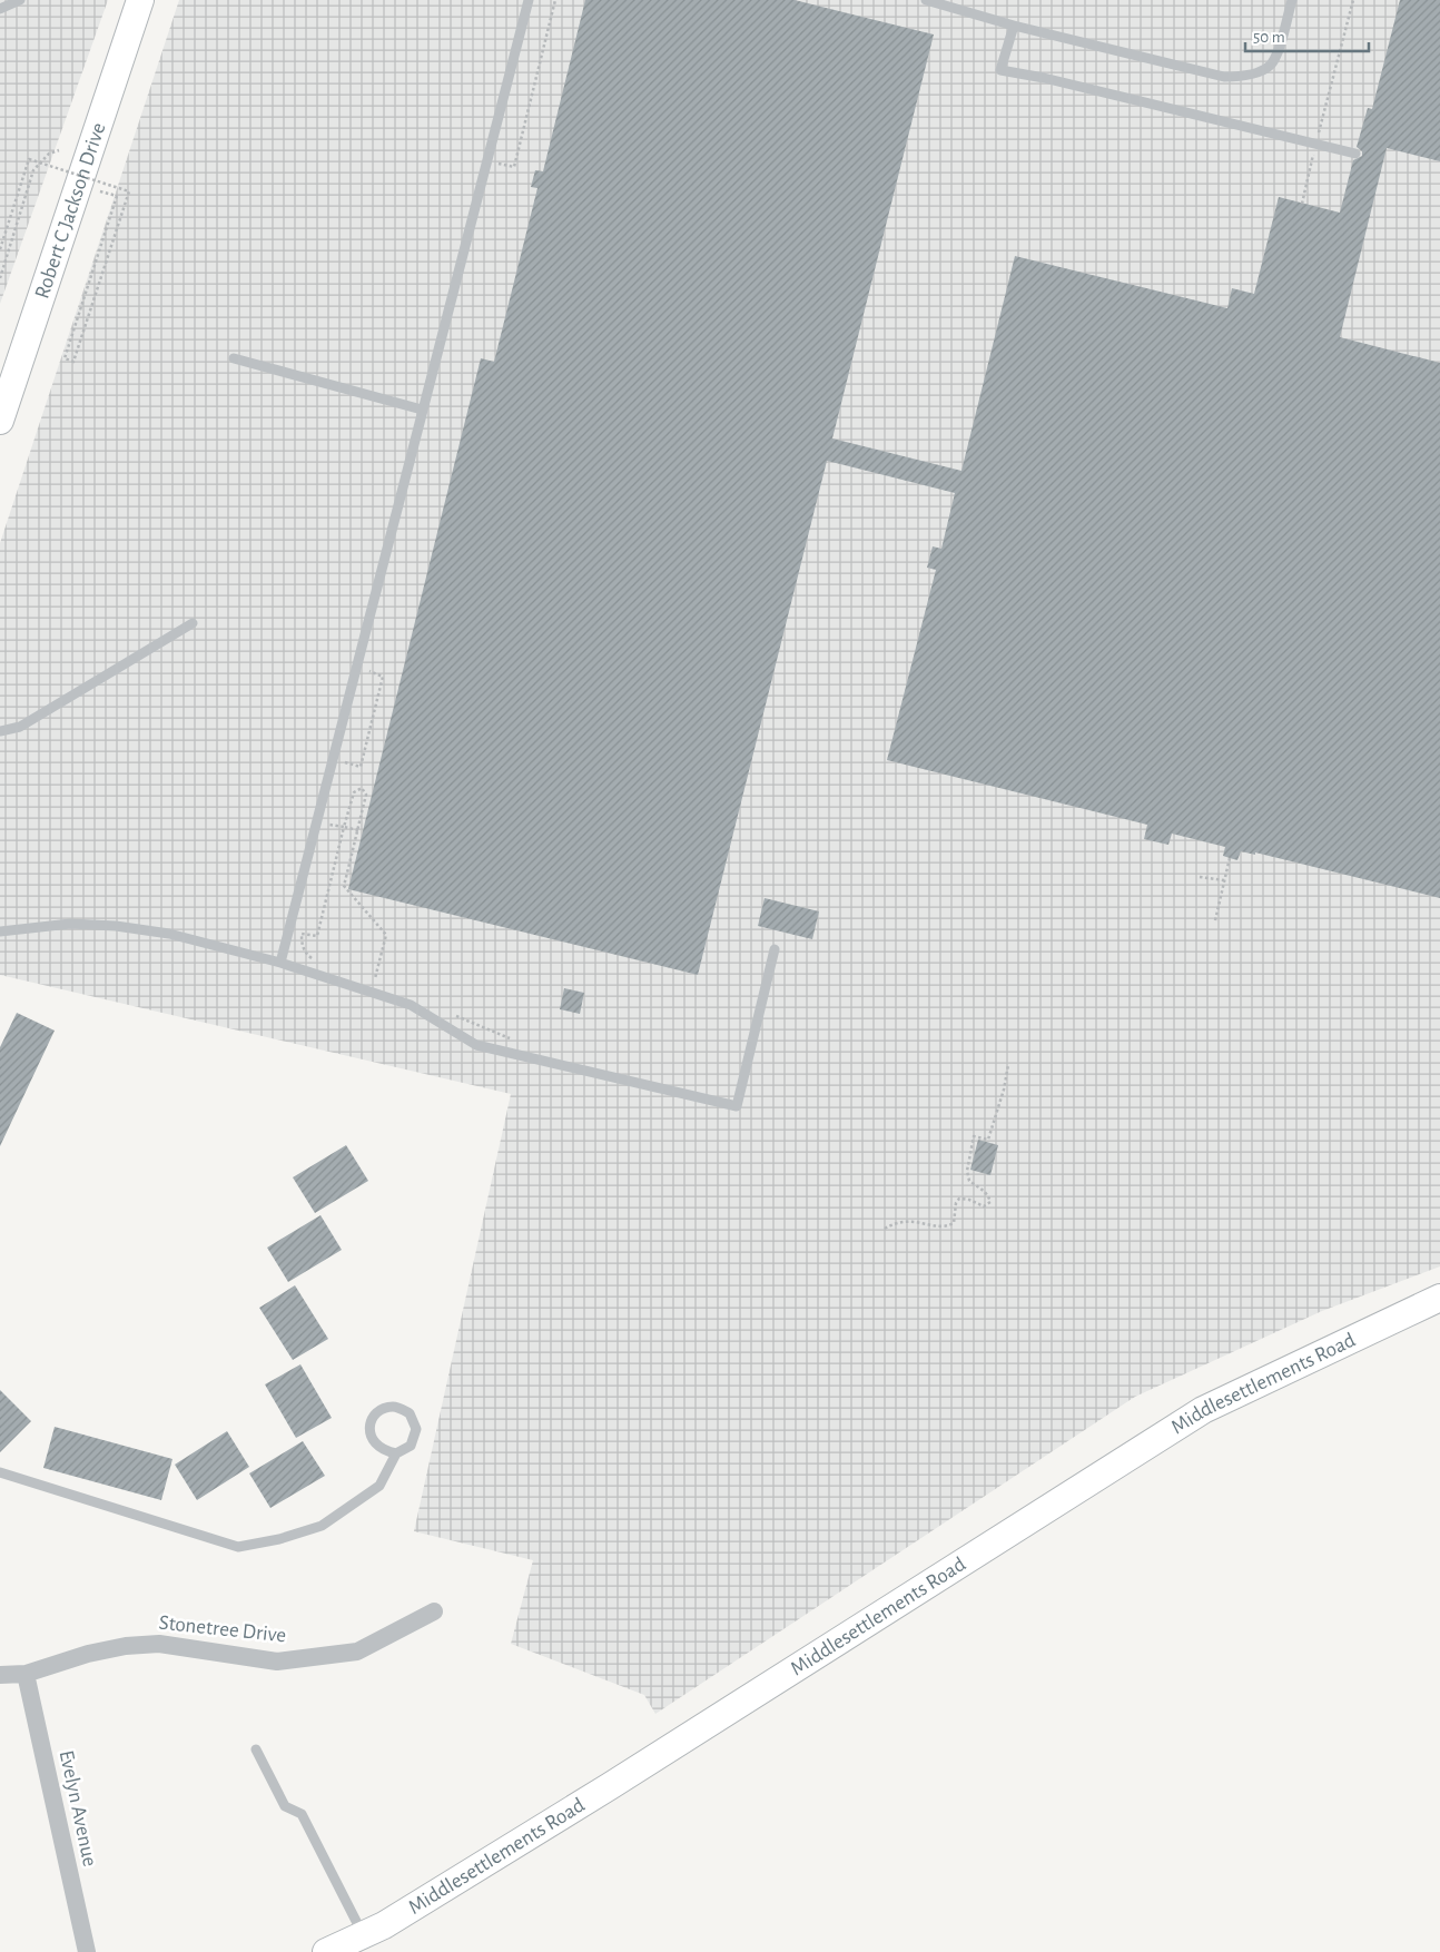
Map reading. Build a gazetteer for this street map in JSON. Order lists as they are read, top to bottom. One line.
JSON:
{"streets":{"street":["Robert C Jackson Drive","Middlesettlements Road","Stonetree Drive","Evelyn Avenue"]},"crossings":[["Stonetree Drive","Evelyn Avenue"]],"scale_bar":"50 m"}
